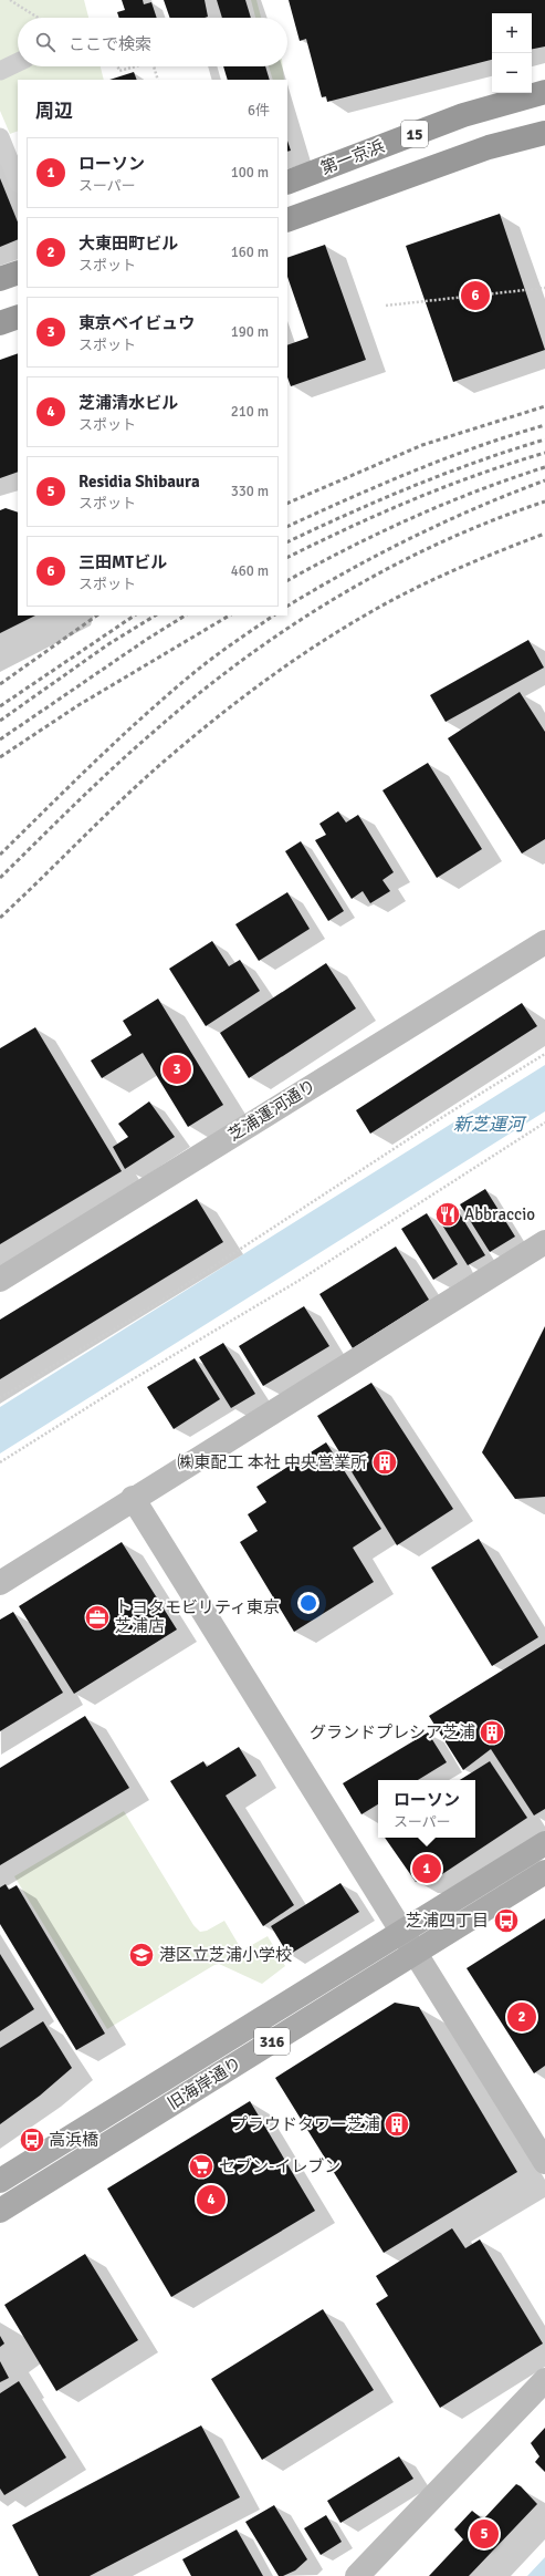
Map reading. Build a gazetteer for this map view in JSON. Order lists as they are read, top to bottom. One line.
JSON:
{"streets":{"highway":["15","第一京浜"],"main road":["316","旧海岸通り"],"street":["芝浦運河通り"]},"water":["新芝運河"],"places":{"restaurant":["Abbraccio"],"building":["㈱東配工 本社 中央営業所","グランドプレシア芝浦","プラウドタワー芝浦"],"office":["トヨタモビリティ東京 芝浦店"],"bus stop":["芝浦四丁目","高浜橋"],"school or university":["港区立芝浦小学校"],"supermarket":["セブン-イレブン"]},"page":{"map_buttons":["+","−"],"search":"ここで検索","heading":["周辺","6件"],"list":[{"mark":"1","name":"ローソン","note":"スーパー","value":"100 m"},{"mark":"2","name":"大東田町ビル","note":"スポット","value":"160 m"},{"mark":"3","name":"東京ベイビュウ","note":"スポット","value":"190 m"},{"mark":"4","name":"芝浦清水ビル","note":"スポット","value":"210 m"},{"mark":"5","name":"Residia Shibaura","note":"スポット","value":"330 m"},{"mark":"6","name":"三田MTビル","note":"スポット","value":"460 m"}],"pins":["6","3","1","2","4","5"],"popup":["ローソン","スーパー"]}}
